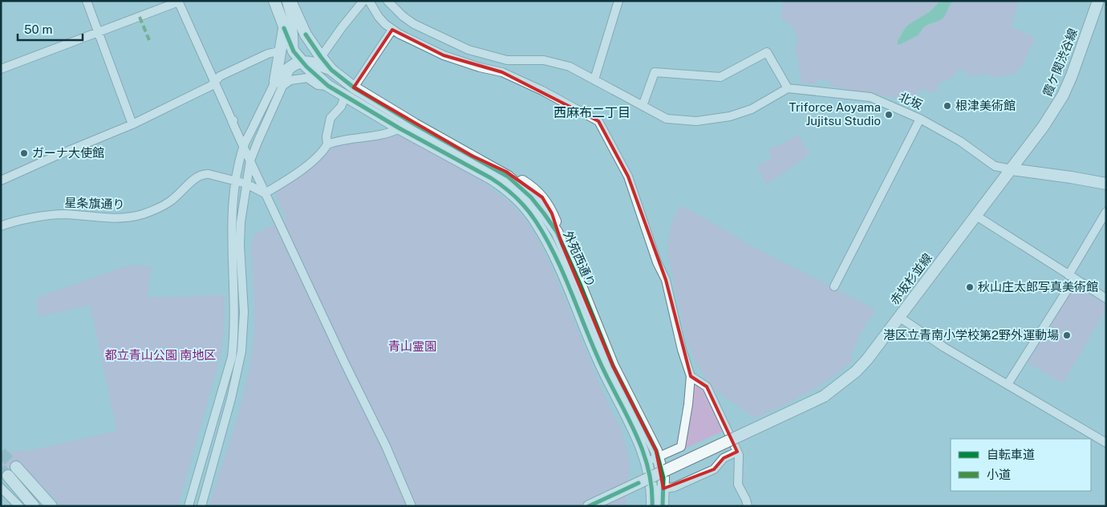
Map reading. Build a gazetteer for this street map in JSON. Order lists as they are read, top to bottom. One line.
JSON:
{"streets":{"main road":["霞ケ関渋谷線","外苑西通り","赤坂杉並線"],"street":["北坂","星条旗通り"]},"crossings":[["霞ケ関渋谷線","北坂"],["霞ケ関渋谷線","赤坂杉並線"],["北坂","赤坂杉並線"]],"districts":["西麻布二丁目"],"parks":["青山霊園","都立青山公園 南地区"],"places":["根津美術館","Triforce Aoyama Jujitsu Studio","ガーナ大使館","秋山庄太郎写真美術館","港区立青南小学校第2野外運動場"],"legend":["自転車道","小道"],"scale_bar":"50 m"}
